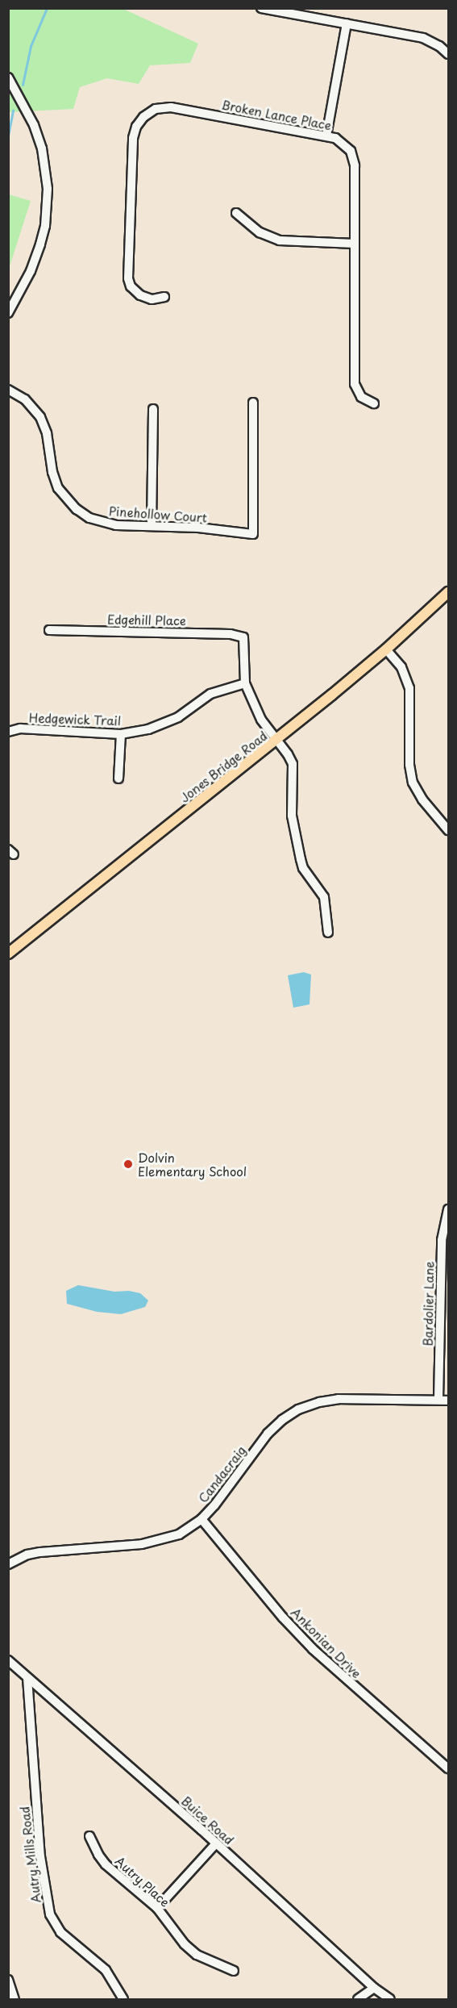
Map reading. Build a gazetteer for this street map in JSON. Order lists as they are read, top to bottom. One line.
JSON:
{"streets":{"main road":["Jones Bridge Road"],"street":["Broken Lance Place","Pinehollow Court","Edgehill Place","Hedgewick Trail","Bardolier Lane","Candacraig","Ankonian Drive","Buice Road","Autry Mills Road","Autry Place"]},"crossings":[["Edgehill Place","Hedgewick Trail"],["Bardolier Lane","Candacraig"],["Candacraig","Ankonian Drive"],["Buice Road","Autry Mills Road"]],"places":["Dolvin Elementary School"]}
